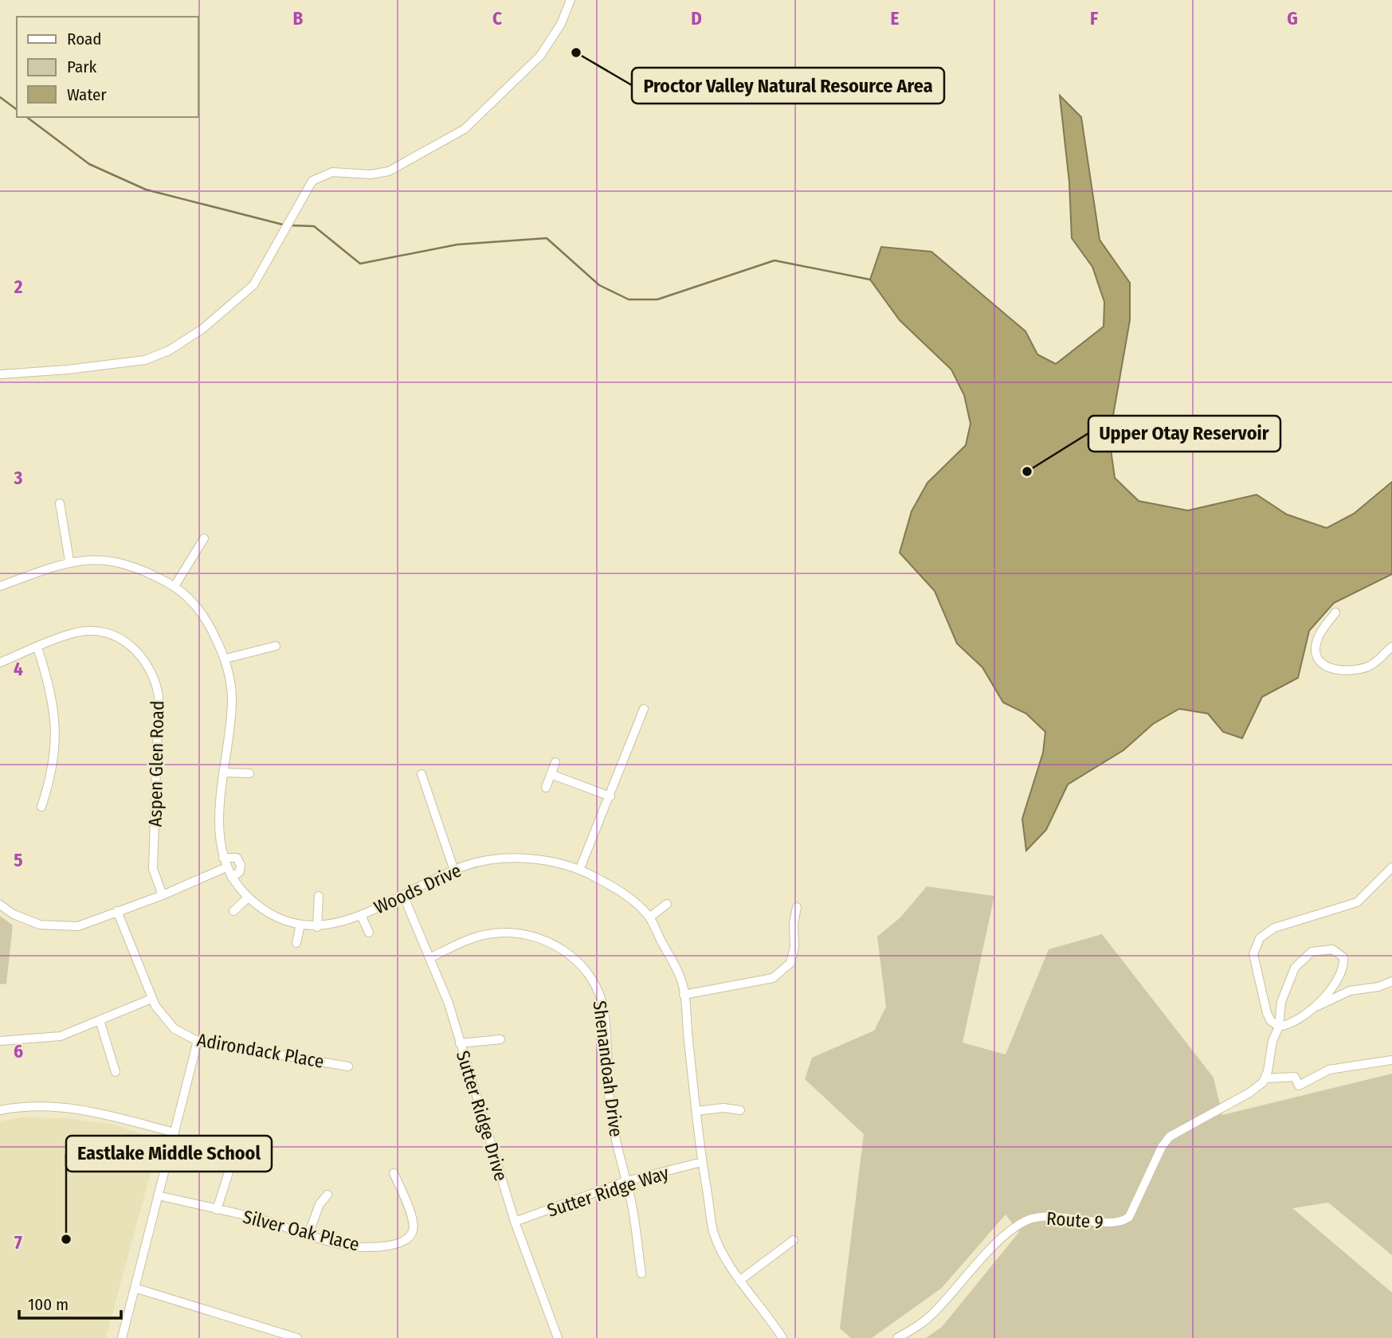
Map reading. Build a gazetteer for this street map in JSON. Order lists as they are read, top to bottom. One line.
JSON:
{"streets":{"street":["Aspen Glen Road","Woods Drive","Adirondack Place","Shenandoah Drive","Sutter Ridge Drive","Sutter Ridge Way","Route 9","Silver Oak Place"]},"crossings":[["Woods Drive","Sutter Ridge Drive"],["Woods Drive","Sutter Ridge Way"],["Shenandoah Drive","Sutter Ridge Drive"],["Shenandoah Drive","Sutter Ridge Way"],["Sutter Ridge Drive","Sutter Ridge Way"]],"places":["Proctor Valley Natural Resource Area","Upper Otay Reservoir","Eastlake Middle School"],"legend":["Road","Park","Water"],"scale_bar":"100 m","grid":{"columns":["B","C","D","E","F","G"],"rows":["2","3","4","5","6","7"]}}
